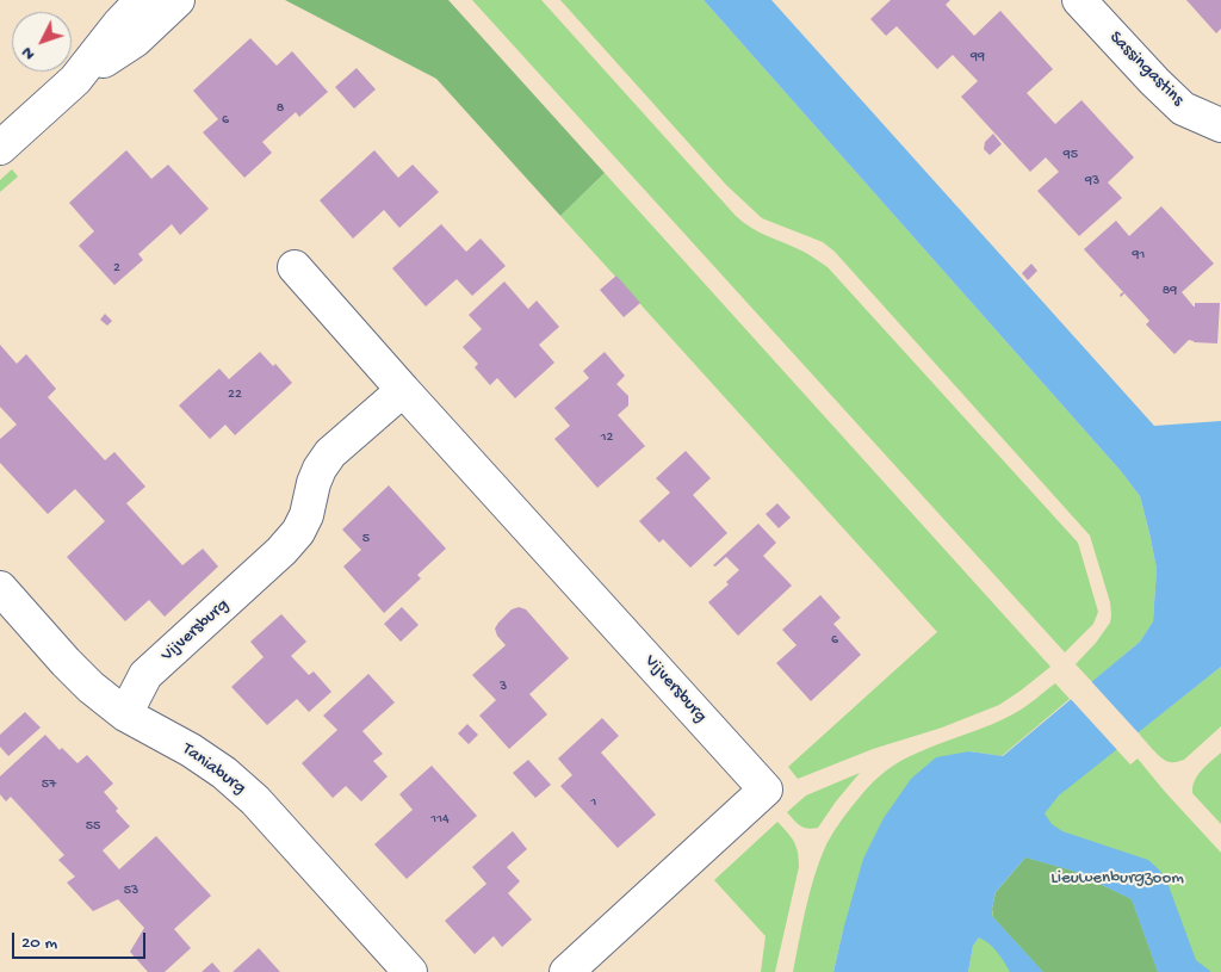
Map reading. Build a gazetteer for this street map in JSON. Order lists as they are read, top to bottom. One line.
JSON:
{"streets":{"street":["Sassingastins","Vijversburg","Taniaburg"]},"crossings":[["Vijversburg","Taniaburg"]],"parks":["Lieuwenburgzoom"],"house_numbers":["99","8","6","95","93","91","2","89","22","12","5","6","3","57","1","114","55","53"],"scale_bar":"20 m","north":"bottom left"}
